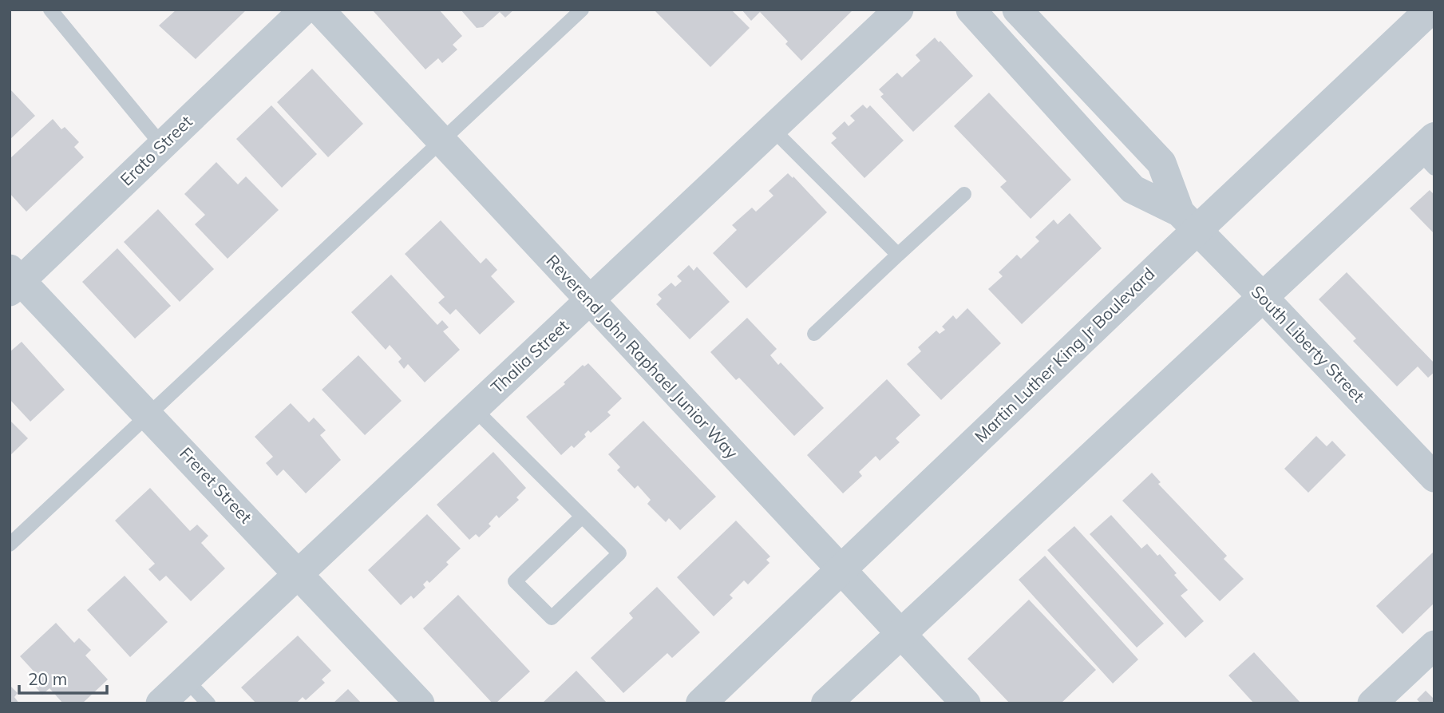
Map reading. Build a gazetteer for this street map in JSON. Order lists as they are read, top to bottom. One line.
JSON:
{"streets":{"street":["Erato Street","South Liberty Street","Martin Luther King Jr Boulevard","Thalia Street","Reverend John Raphael Junior Way","Freret Street"]},"crossings":[["Erato Street","Freret Street"],["South Liberty Street","Martin Luther King Jr Boulevard"],["Martin Luther King Jr Boulevard","Reverend John Raphael Junior Way"],["Thalia Street","Reverend John Raphael Junior Way"],["Thalia Street","Freret Street"]],"scale_bar":"20 m"}
